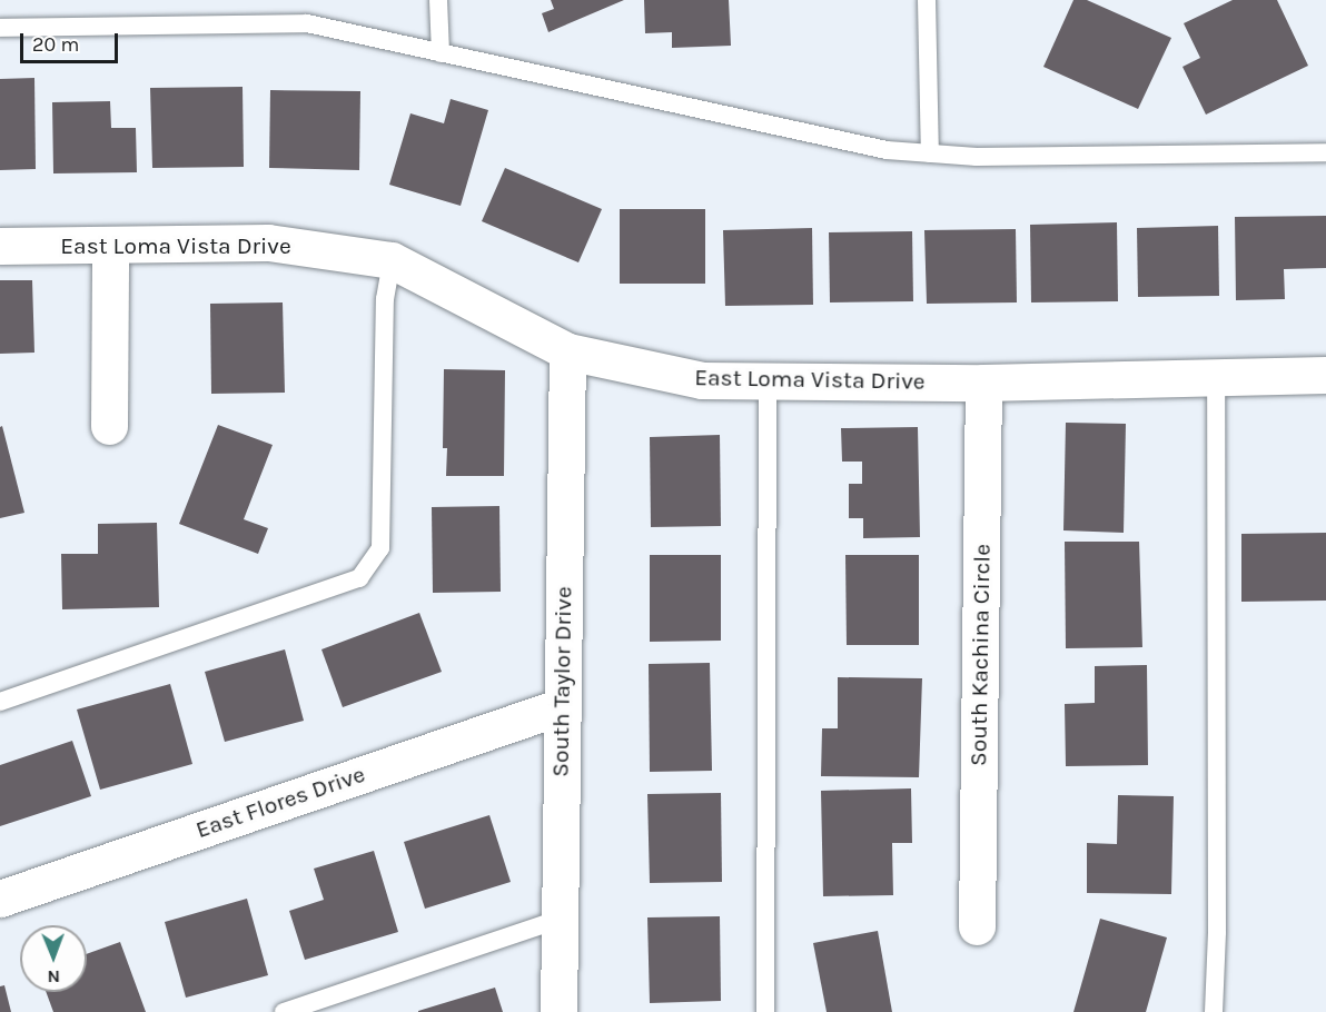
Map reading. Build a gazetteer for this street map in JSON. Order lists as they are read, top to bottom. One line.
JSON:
{"streets":{"street":["East Loma Vista Drive","South Kachina Circle","South Taylor Drive","East Flores Drive"]},"crossings":[["East Loma Vista Drive","South Kachina Circle"],["East Loma Vista Drive","South Taylor Drive"],["South Taylor Drive","East Flores Drive"]],"scale_bar":"20 m","north":"bottom"}
